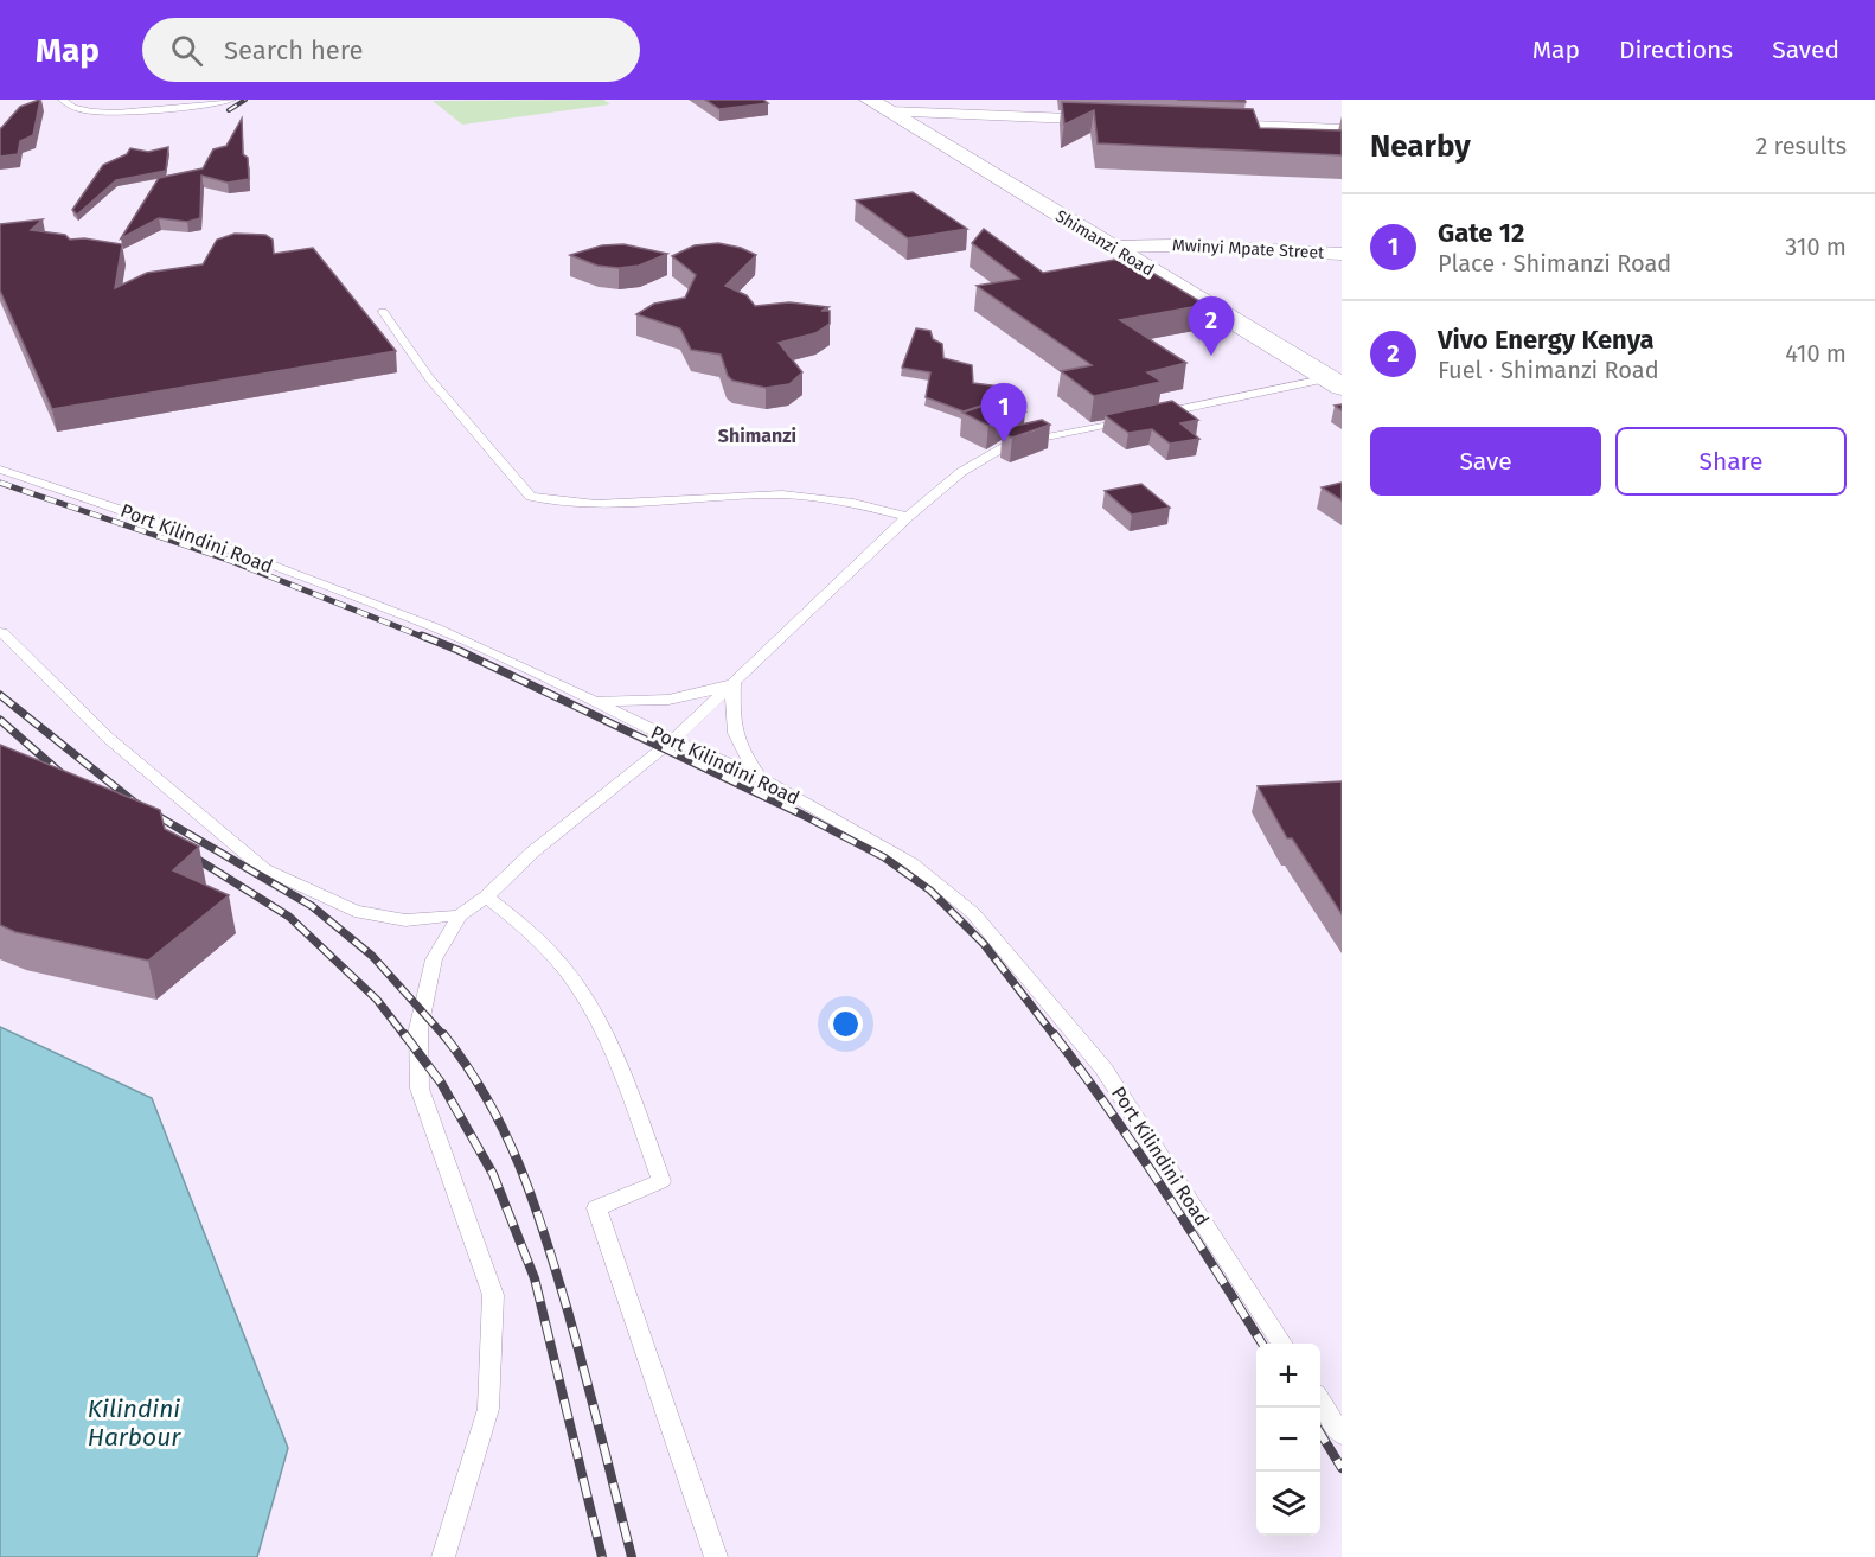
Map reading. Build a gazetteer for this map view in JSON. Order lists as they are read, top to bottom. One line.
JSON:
{"streets":{"main road":["Shimanzi Road"],"street":["Mwinyi Mpate Street"],"lane":["Port Kilindini Road"]},"crossings":[["Shimanzi Road","Mwinyi Mpate Street"]],"districts":["Shimanzi"],"water":["Kilindini Harbour"],"page":{"header":"Map","search":"Search here","nav":["Map","Directions","Saved"],"heading":["Nearby","2 results"],"list":[{"mark":"1","name":"Gate 12","note":"Place · Shimanzi Road","value":"310 m"},{"mark":"2","name":"Vivo Energy Kenya","note":"Fuel · Shimanzi Road","value":"410 m"}],"pins":["2","1"],"buttons":["Save","Share"],"map_buttons":["+","−"]}}
